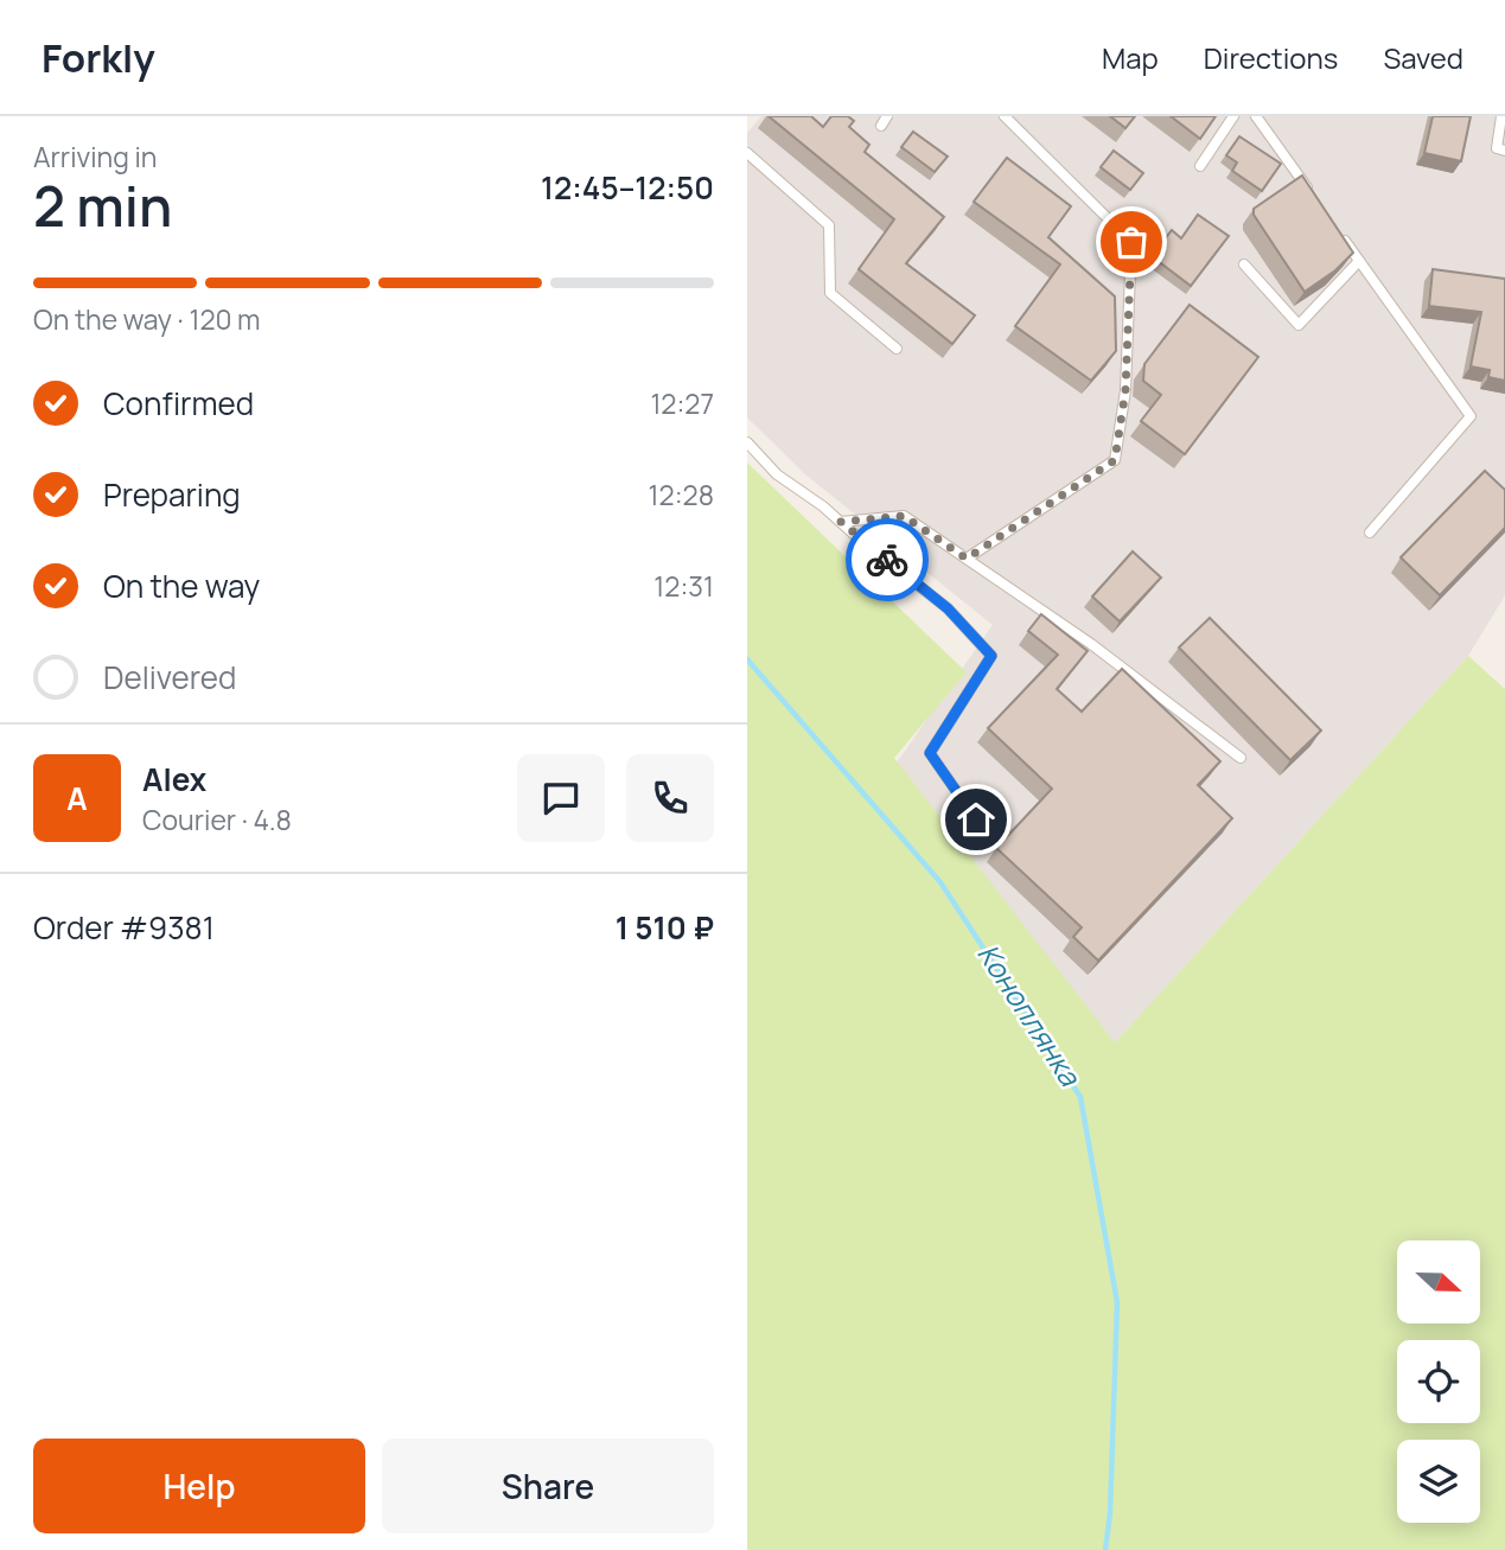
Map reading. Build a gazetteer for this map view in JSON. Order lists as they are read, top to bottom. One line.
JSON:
{"water":["Коноплянка"],"north":"right","page":{"header":"Forkly","nav":["Map","Directions","Saved"],"heading":["2 min","Arriving in","12:45–12:50"],"panel":["Alex","Courier · 4.8","Order #9381","1 510 ₽"],"bar":"On the way · 120 m","list":[["Confirmed","12:27"],["Preparing","12:28"],["On the way","12:31"],"Delivered"],"round":"A","buttons":["Help","Share"]}}
